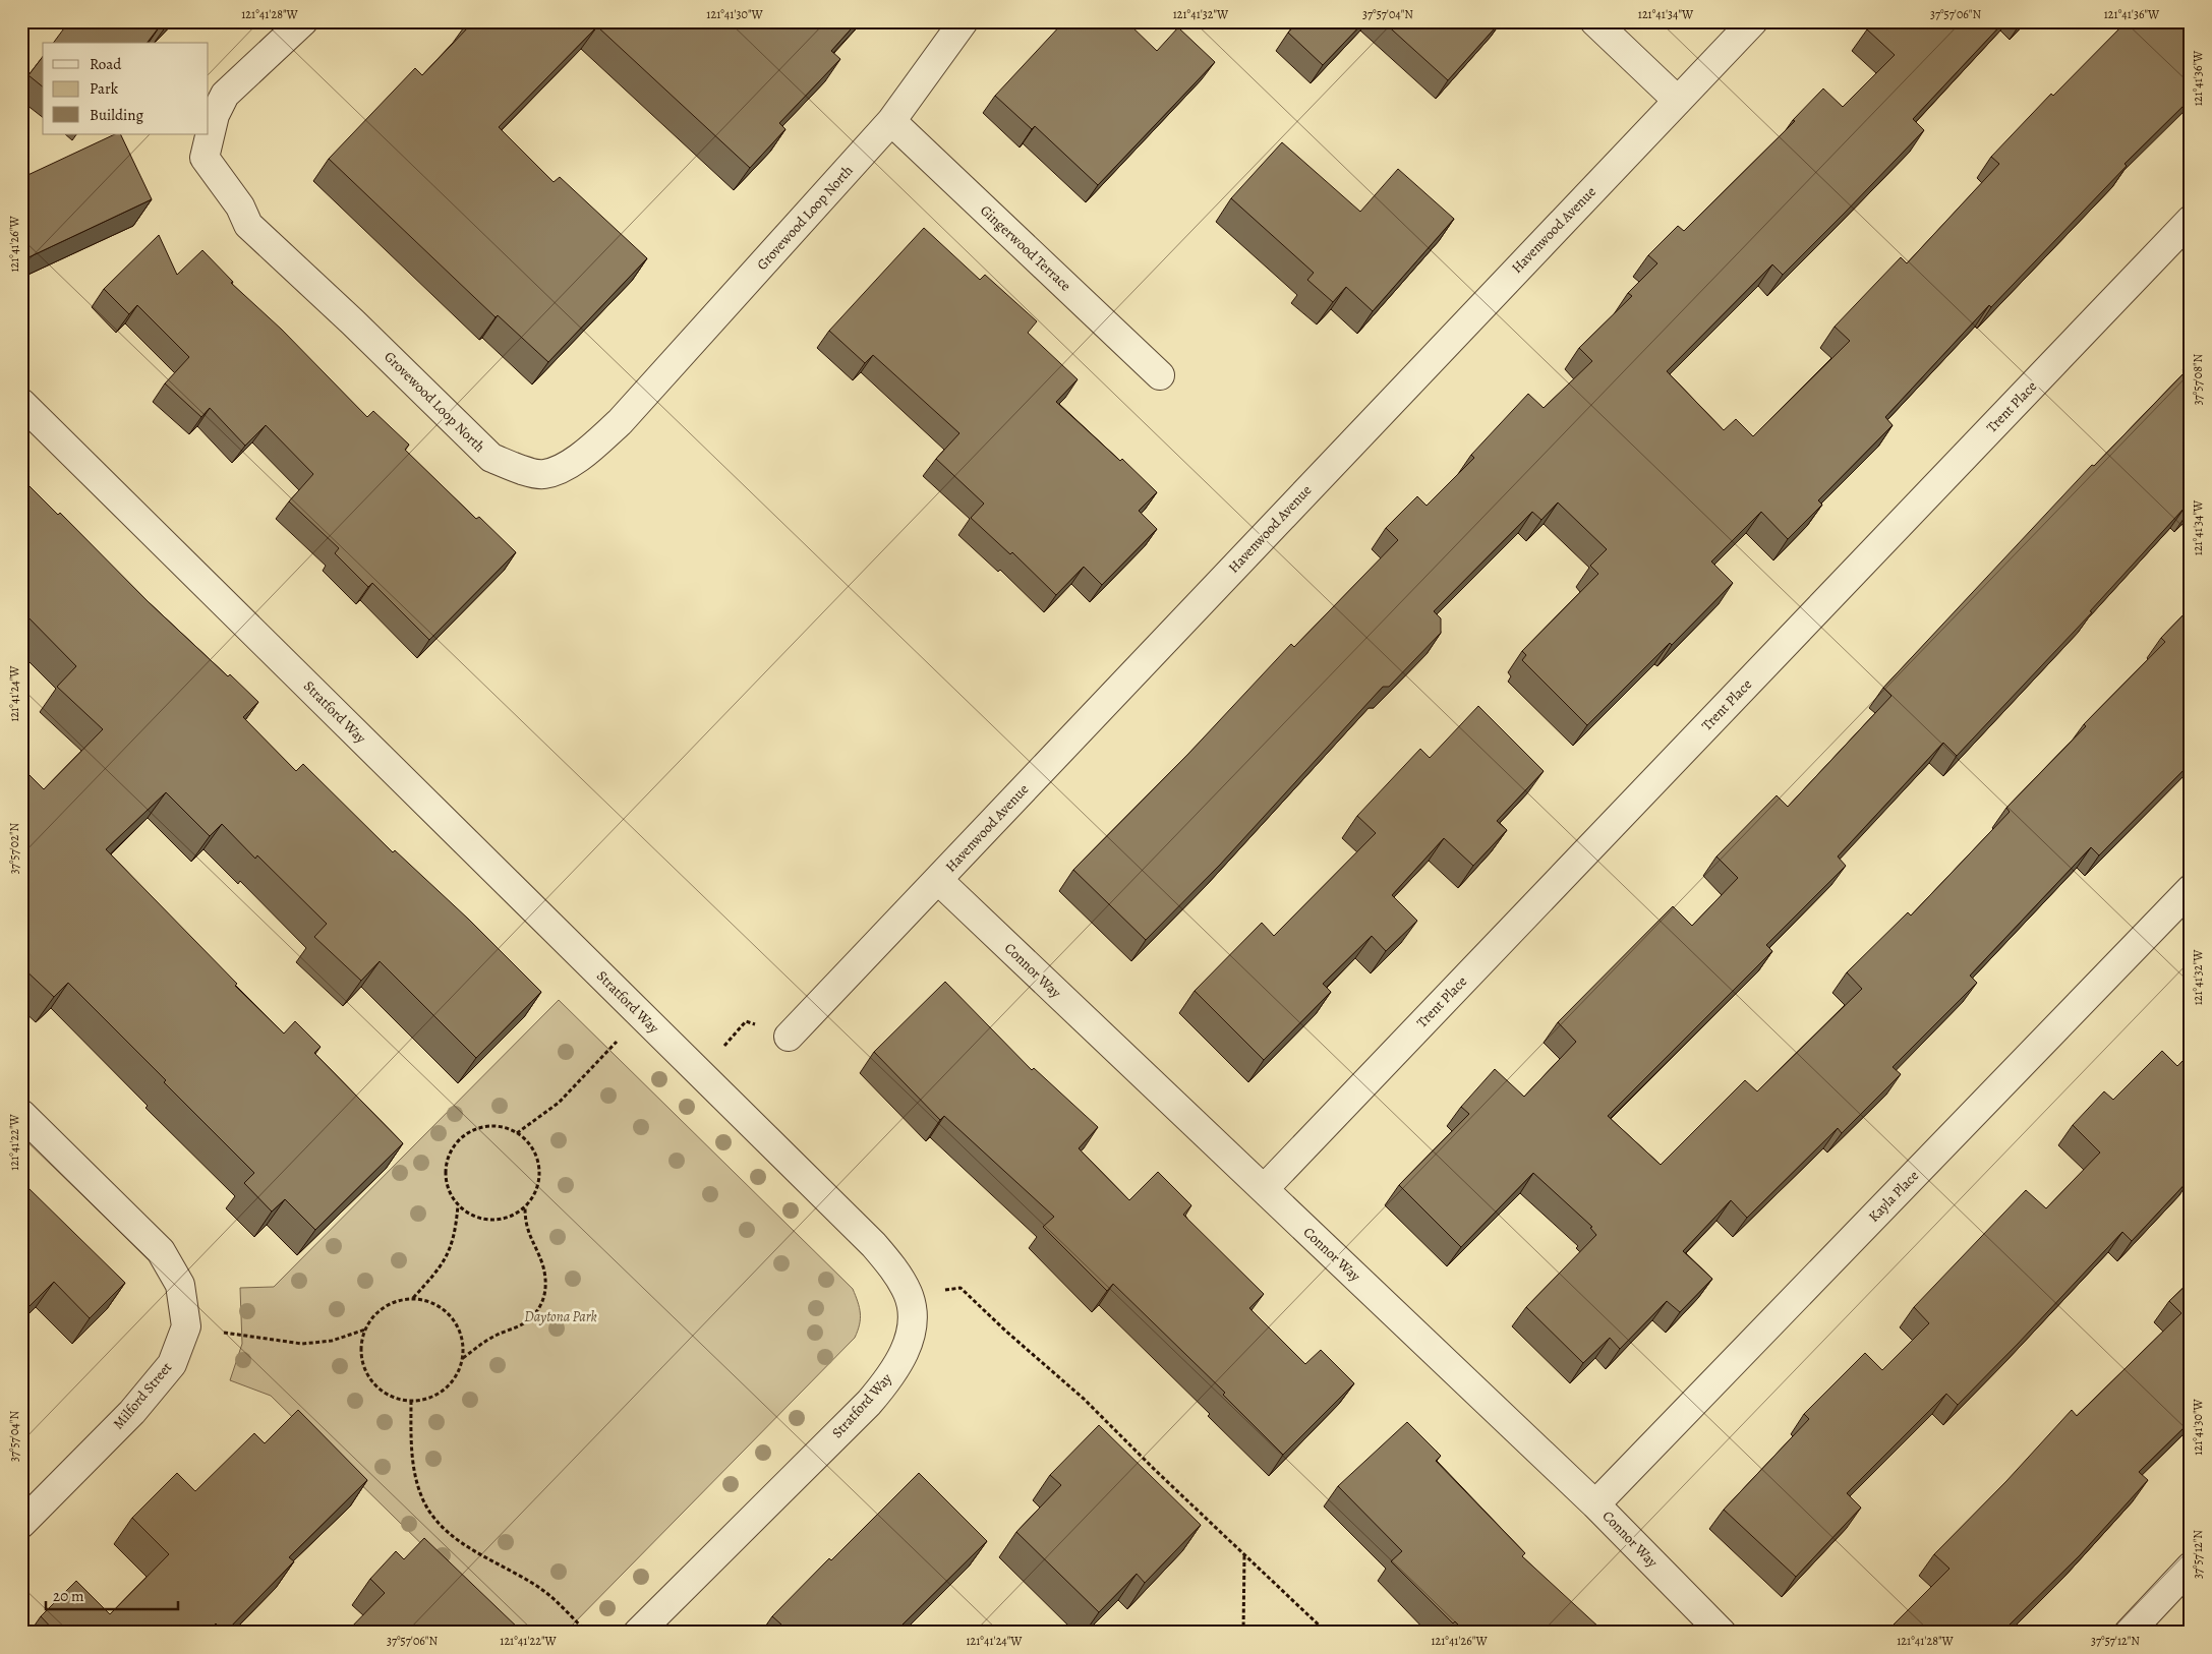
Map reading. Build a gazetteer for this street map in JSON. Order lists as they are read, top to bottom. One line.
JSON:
{"streets":{"street":["Grovewood Loop North","Havenwood Avenue","Gingerwood Terrace","Trent Place","Stratford Way","Connor Way","Kayla Place","Milford Street"]},"crossings":[["Grovewood Loop North","Gingerwood Terrace"],["Havenwood Avenue","Connor Way"],["Trent Place","Connor Way"],["Connor Way","Kayla Place"]],"parks":["Daytona Park"],"legend":["Road","Park","Building"],"scale_bar":"20 m","coordinates":["121°41'28\"W","121°41'30\"W","121°41'32\"W","37°57'04\"N","121°41'34\"W","37°57'06\"N","121°41'36\"W","121°41'26\"W","37°57'08\"N","121°41'24\"W","37°57'02\"N","121°41'22\"W","37°57'12\"N"]}
